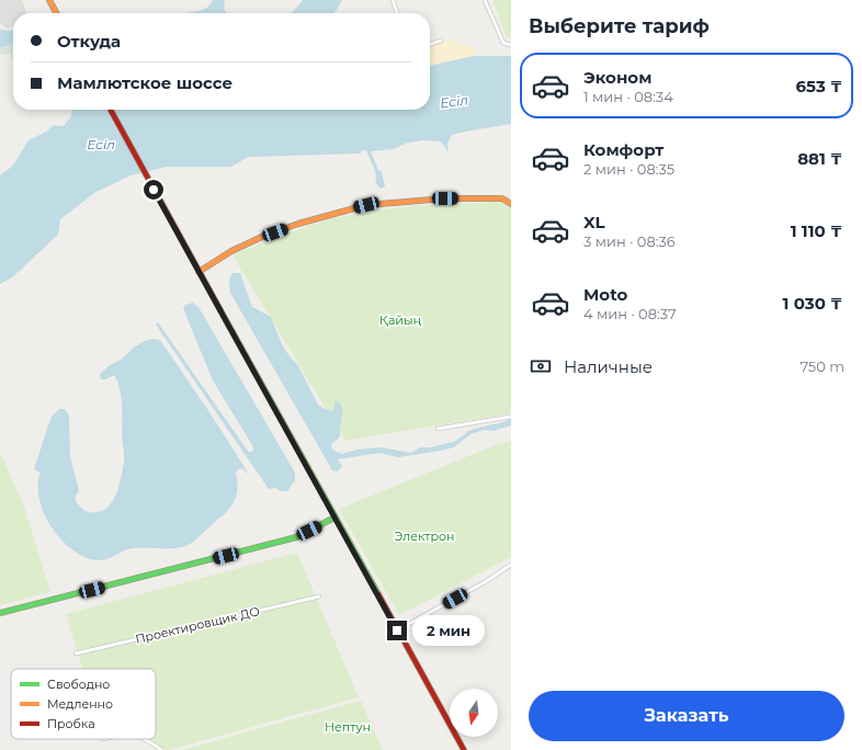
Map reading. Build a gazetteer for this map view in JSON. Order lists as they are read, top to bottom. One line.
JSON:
{"streets":{"street":["Проектировщик ДО"]},"water":["Есіл"],"parks":["Қайың","Электрон","Нептун"],"legend":["Свободно","Медленно","Пробка"],"north":"bottom","page":{"heading":"Выберите тариф","banner":["Откуда","Мамлютское шоссе"],"list":[{"name":"Эконом","note":"1 мин · 08:34","value":"653 ₸"},{"name":"Комфорт","note":"2 мин · 08:35","value":"881 ₸"},{"name":"XL","note":"3 мин · 08:36","value":"1 110 ₸"},{"name":"Moto","note":"4 мин · 08:37","value":"1 030 ₸"}],"pay":["Наличные","750 m"],"bubble":"2 мин","buttons":"Заказать"}}
